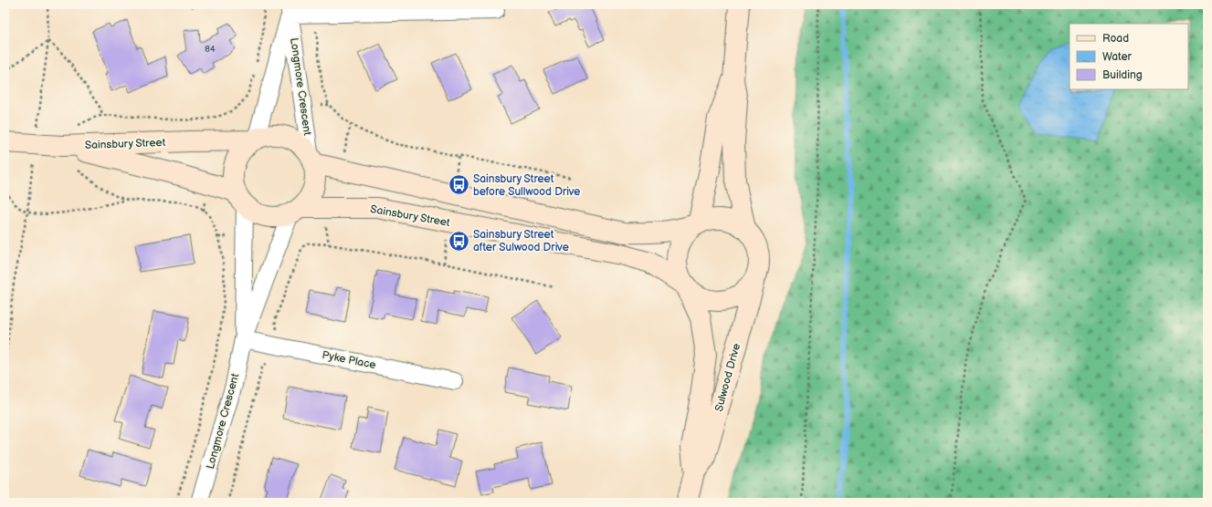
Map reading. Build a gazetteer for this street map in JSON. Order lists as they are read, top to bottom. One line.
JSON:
{"streets":{"street":["Longmore Crescent","Sainsbury Street","Pyke Place","Sulwood Drive"]},"crossings":[["Longmore Crescent","Sainsbury Street"],["Longmore Crescent","Pyke Place"],["Sainsbury Street","Sulwood Drive"]],"places":{"bus stop":["Sainsbury Street before Sullwood Drive","Sainsbury Street after Sulwood Drive"]},"house_numbers":["84"],"legend":["Road","Water","Building"]}
